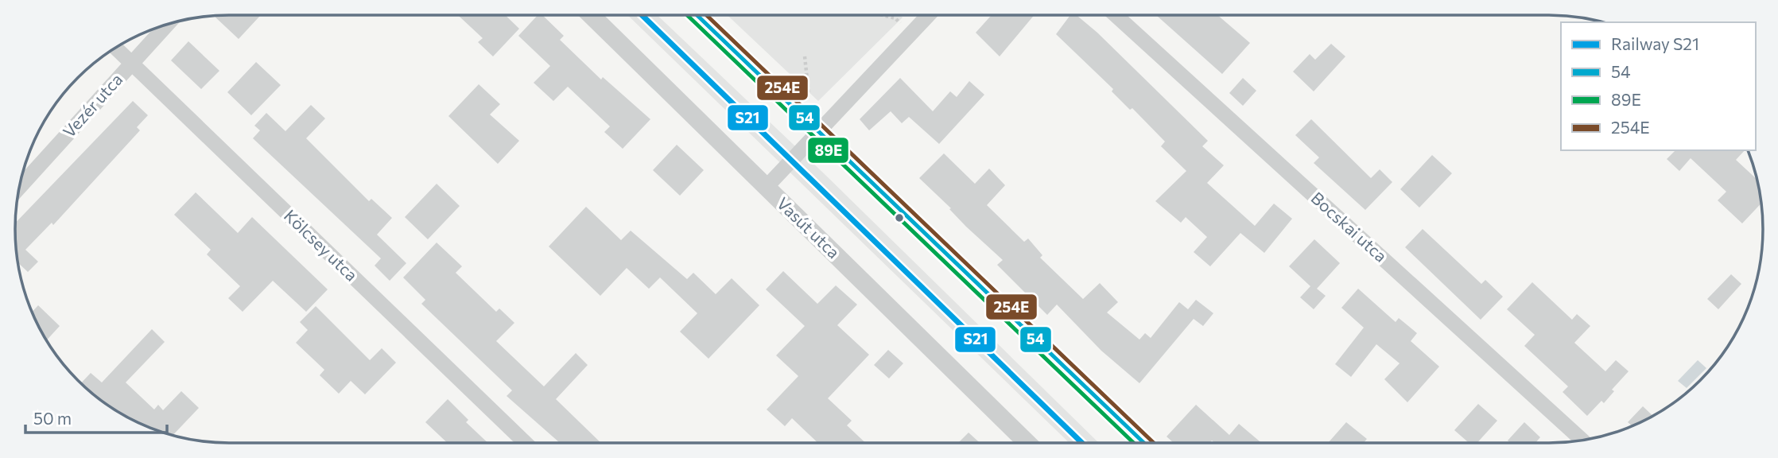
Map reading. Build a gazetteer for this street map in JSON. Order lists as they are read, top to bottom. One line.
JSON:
{"streets":{"street":["Vezér utca","Bocskai utca","Vasút utca","Kölcsey utca"]},"crossings":[["Vezér utca","Kölcsey utca"]],"lines":["rail line S21","transit line 54","transit line 89E","transit line 254E"],"legend":["Railway S21","54","89E","254E"],"scale_bar":"50 m"}
